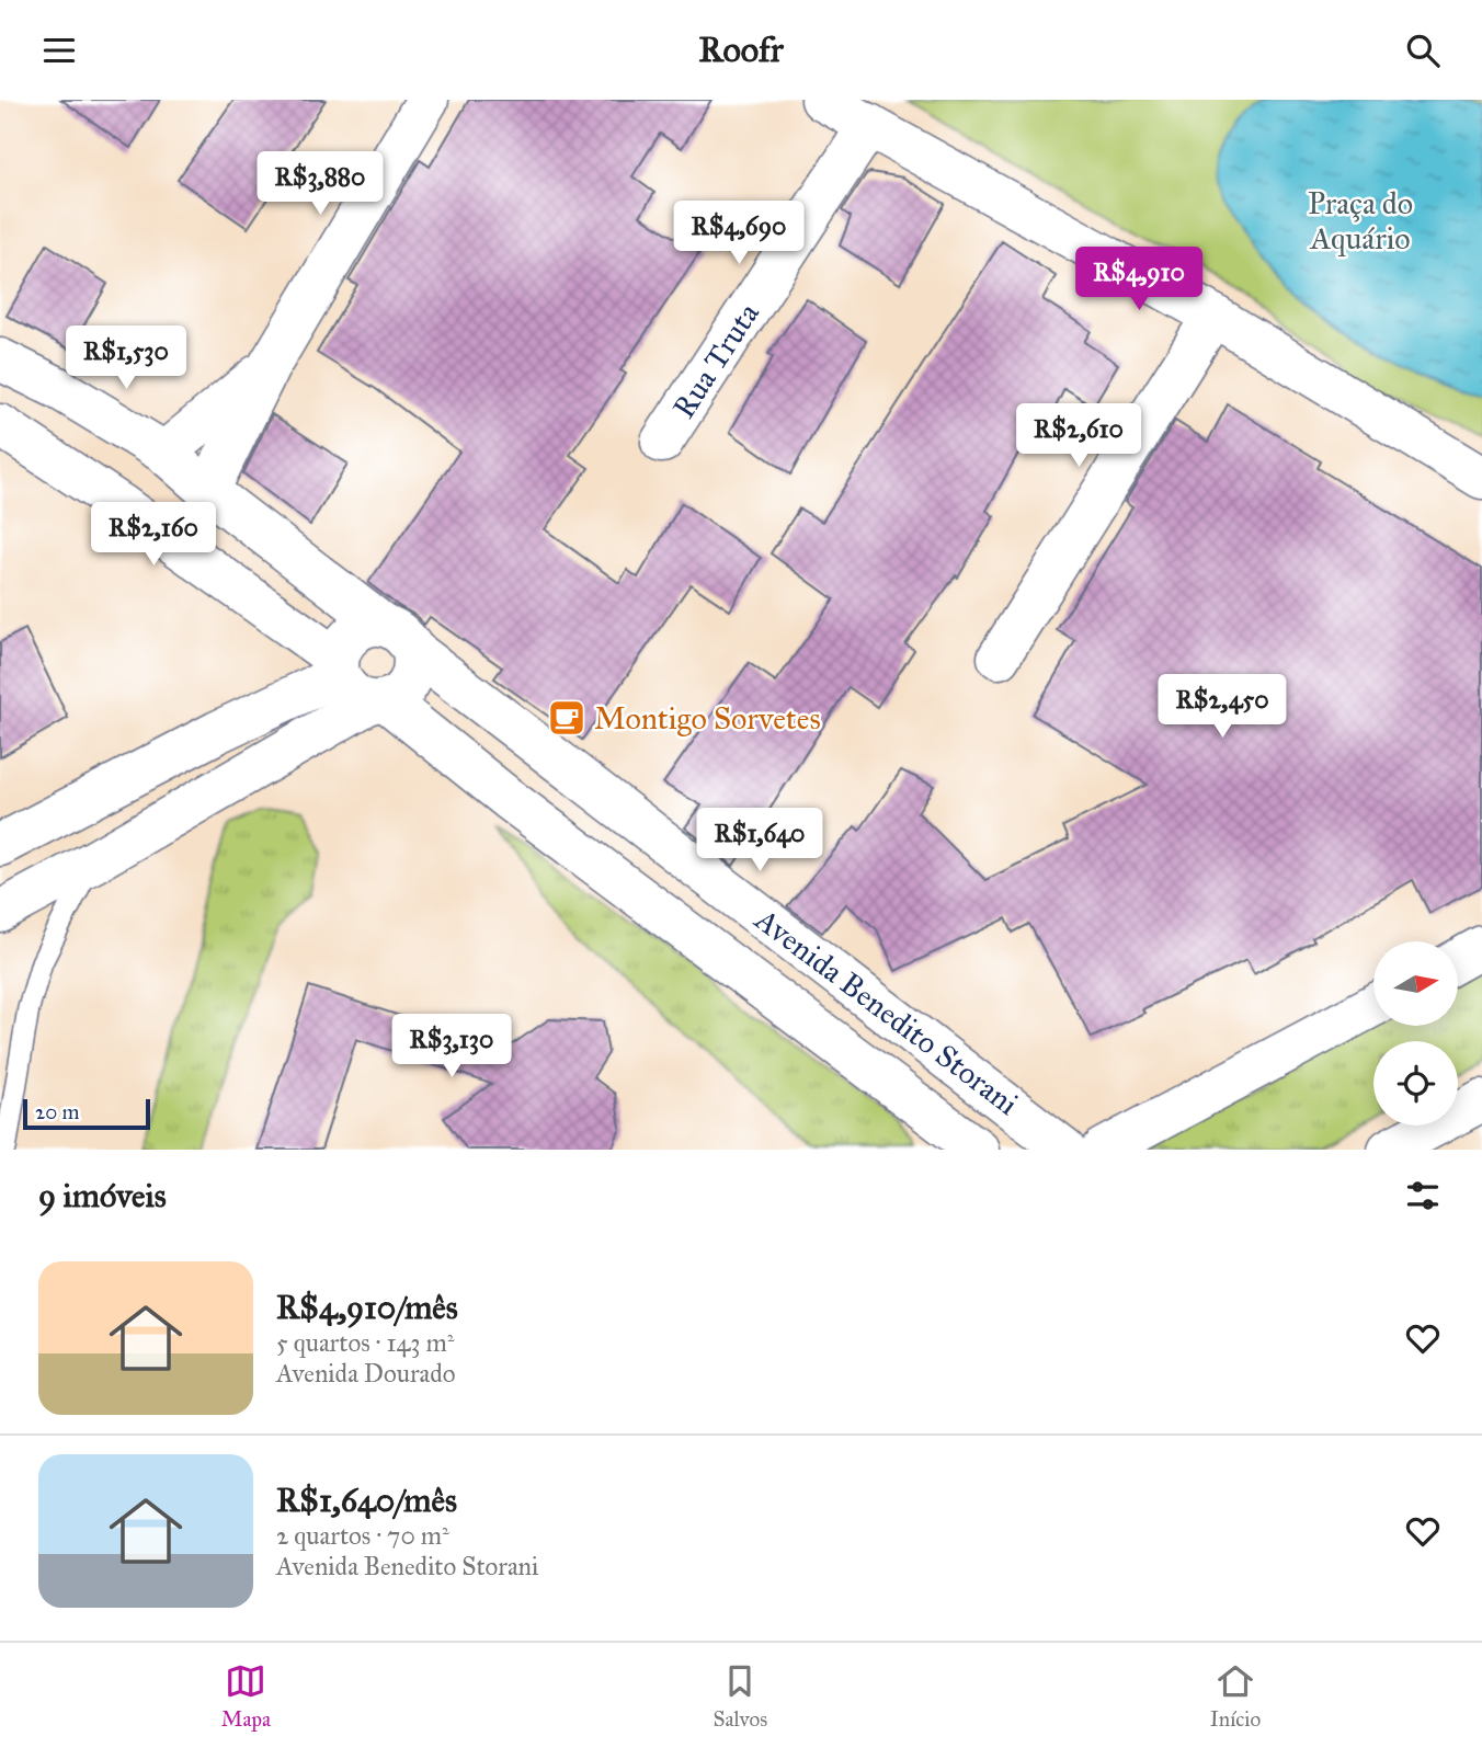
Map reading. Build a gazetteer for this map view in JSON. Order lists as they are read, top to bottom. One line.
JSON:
{"streets":{"main road":["Rua Truta","Avenida Benedito Storani"]},"parks":["Praça do Aquário"],"places":{"cafe":["Montigo Sorvetes"]},"scale_bar":"20 m","north":"right","page":{"header":"Roofr","price":["R$3,880","R$4,690","R$4,910","R$1,530","R$2,610","R$2,160","R$2,450","R$1,640","R$3,130"],"scale":"20 m","heading":"9 imóveis","list":[{"name":"R$4,910/mês","note":"5 quartos · 143 m² · Avenida Dourado"},{"name":"R$1,640/mês","note":"2 quartos · 70 m² · Avenida Benedito Storani"}],"tabs":["Mapa","Salvos","Início"]}}
